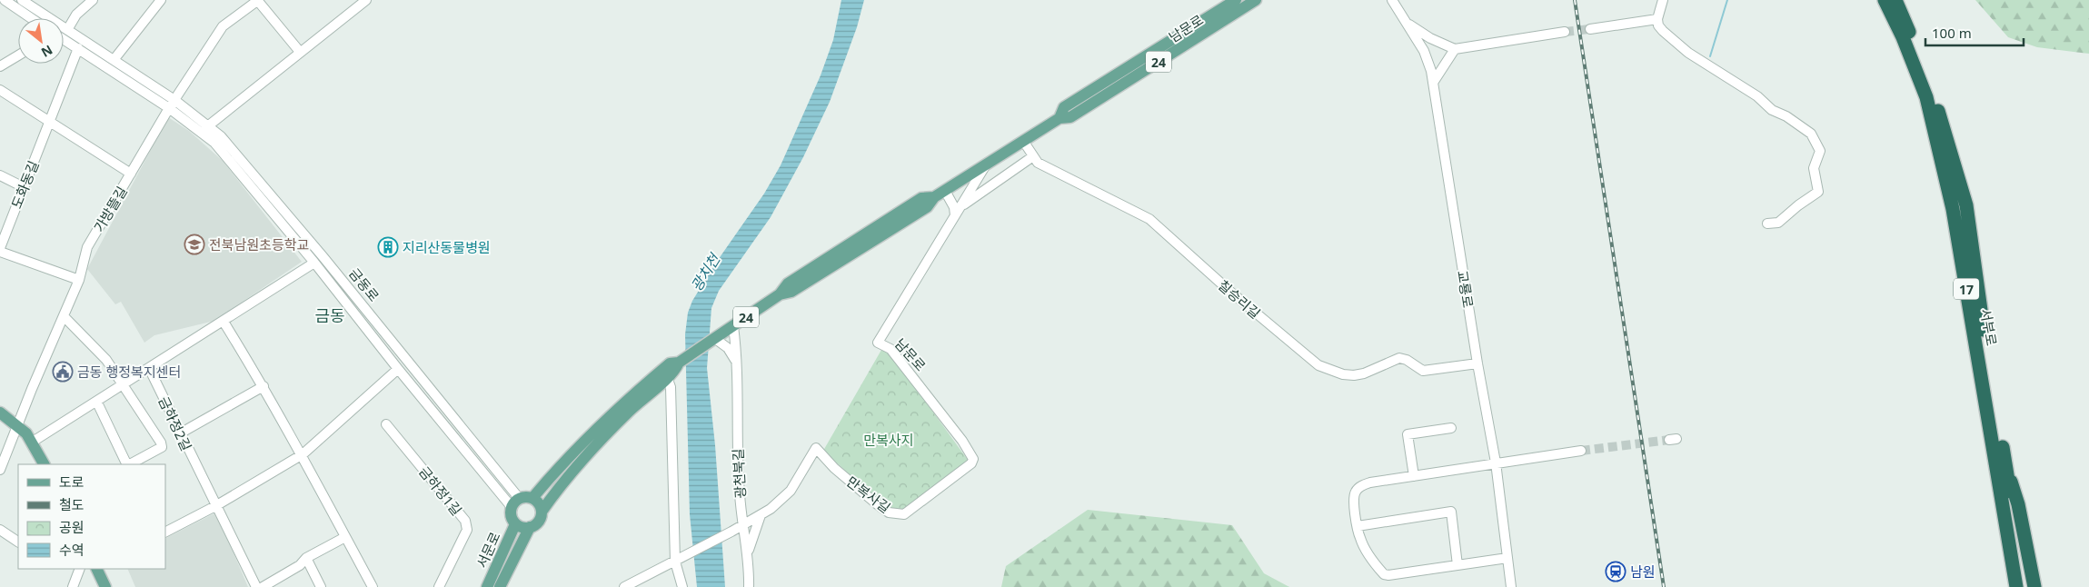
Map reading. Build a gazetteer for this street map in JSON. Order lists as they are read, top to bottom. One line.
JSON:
{"streets":{"highway":["17","서부로"],"main road":["남문로","24","금동로","서문로"],"street":["도화동길","가방뜰길","교룡로","칠승리길","금하정2길","광천북길","금하정1길","만복사길"]},"crossings":[["남문로","칠승리길"],["남문로","광천북길"],["남문로","만복사길"],["도화동길","금동로"],["가방뜰길","금동로"],["금동로","서문로"],["교룡로","칠승리길"]],"districts":["금동"],"water":["광치천"],"parks":["만복사지"],"places":{"school or university":["전북남원초등학교"],"building":["지리산동물병원"],"public building":["금동 행정복지센터"],"station":["남원"]},"legend":["도로","철도","공원","수역"],"scale_bar":"100 m","north":"bottom right"}
